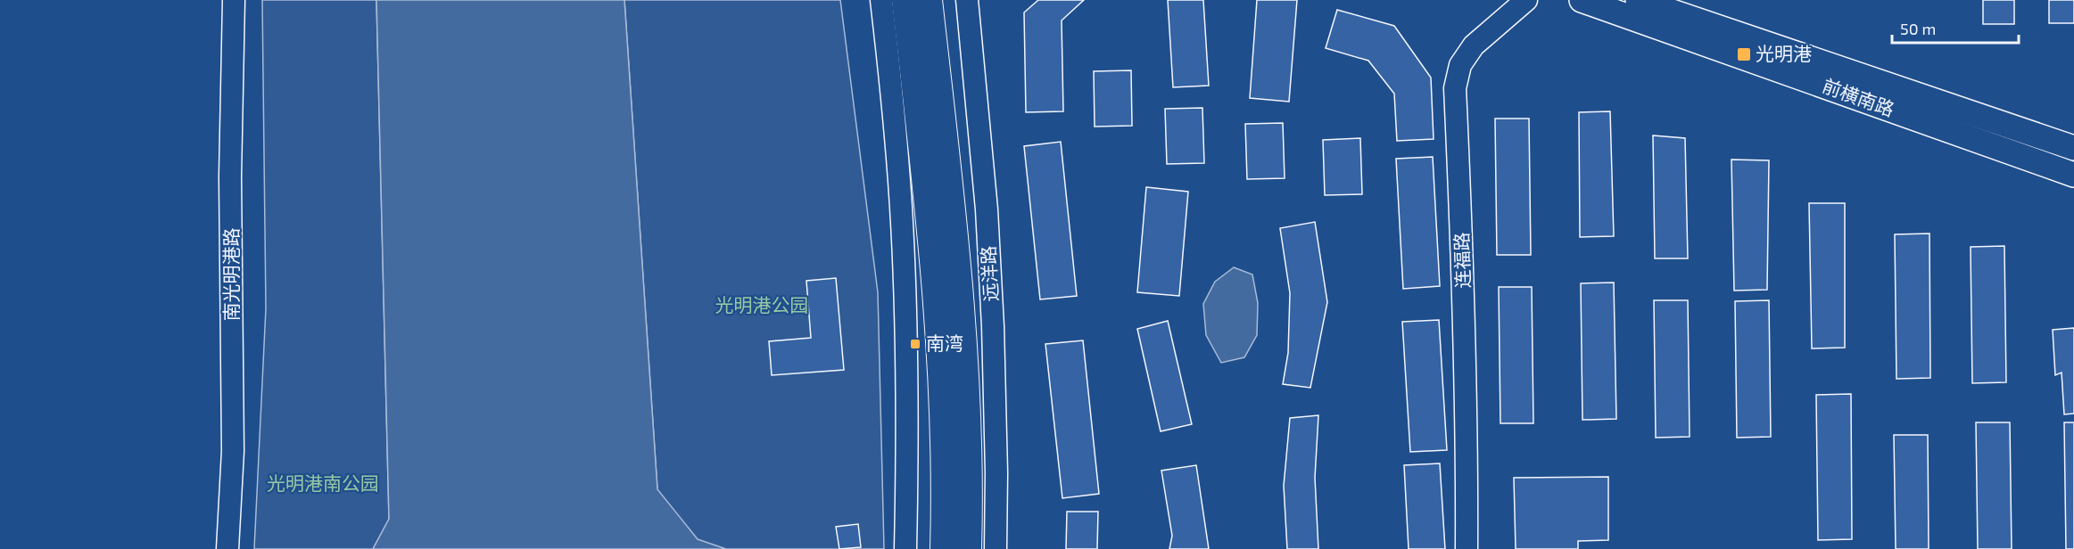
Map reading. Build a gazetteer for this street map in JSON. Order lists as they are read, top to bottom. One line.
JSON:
{"streets":{"main road":["前横南路"],"street":["连福路","远洋路","南光明港路"]},"parks":["光明港公园","光明港南公园"],"places":{"transit":["光明港","南湾"]},"scale_bar":"50 m"}
